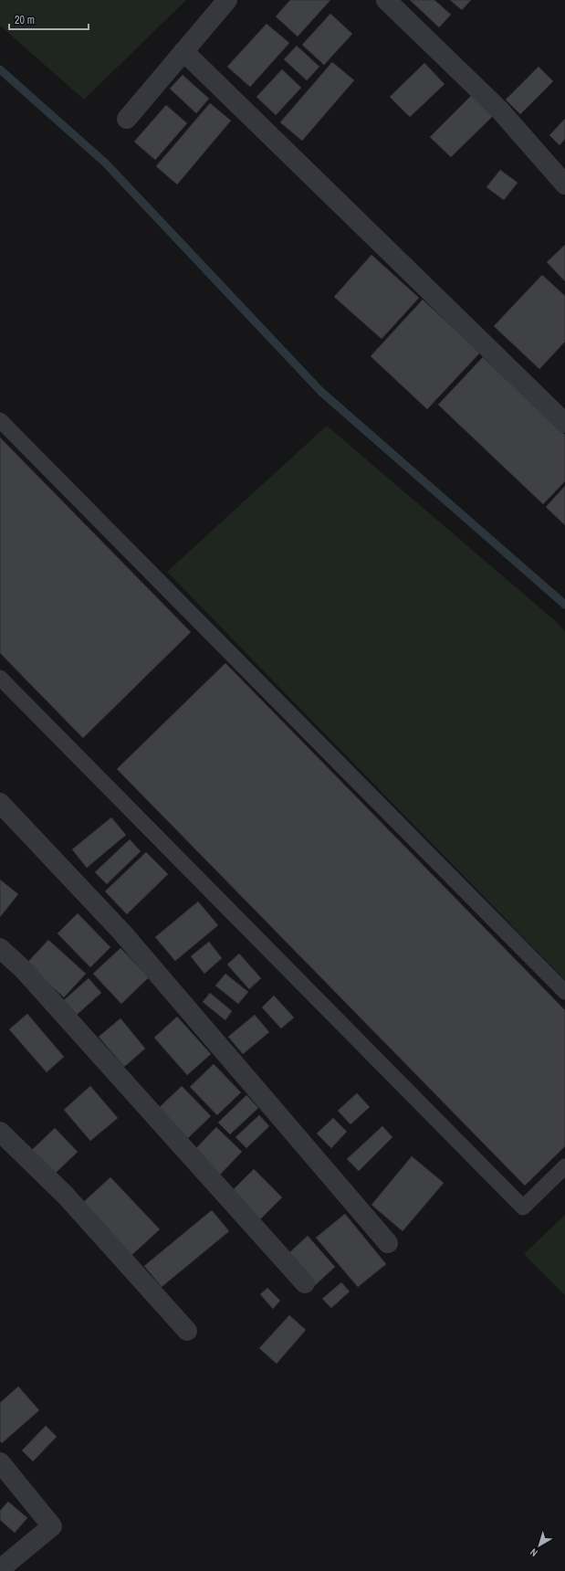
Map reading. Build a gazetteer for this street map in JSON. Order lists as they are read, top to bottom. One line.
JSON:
{"scale_bar":"20 m","north":"bottom left"}
